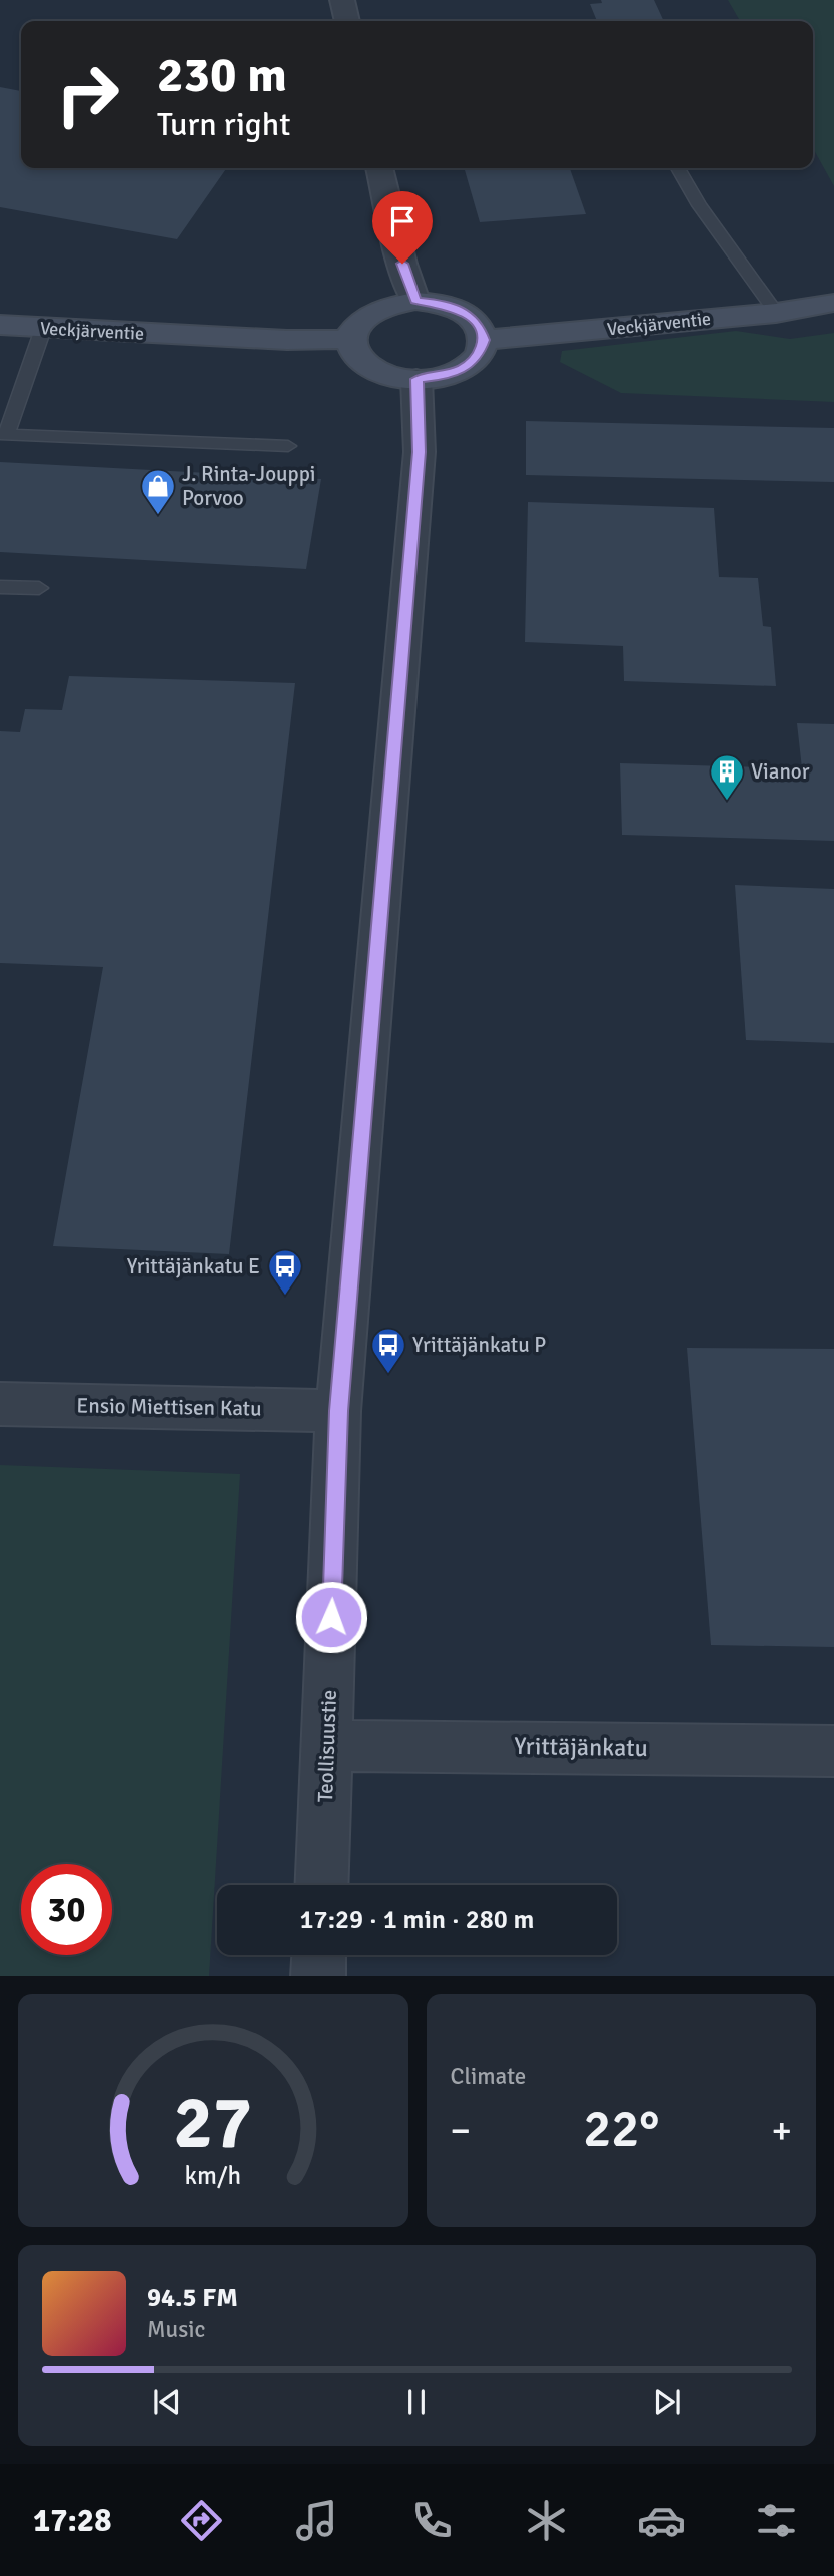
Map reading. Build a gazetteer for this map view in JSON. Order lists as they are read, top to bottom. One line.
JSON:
{"streets":{"main road":["Veckjärventie"],"street":["Ensio Miettisen Katu","Teollisuustie","Yrittäjänkatu"]},"crossings":[["Veckjärventie","Teollisuustie"],["Ensio Miettisen Katu","Teollisuustie"],["Teollisuustie","Yrittäjänkatu"]],"places":{"shop":["J. Rinta-Jouppi Porvoo"],"building":["Vianor"],"bus stop":["Yrittäjänkatu E","Yrittäjänkatu P"]},"page":{"turn":["230 m","Turn right"],"limit":"30","trip":"17:29 · 1 min · 280 m","tile":"Climate","heat":["−","22°","+"],"song":["94.5 FM","Music"],"tabs":"17:28","gauge":["27","km/h"]}}
